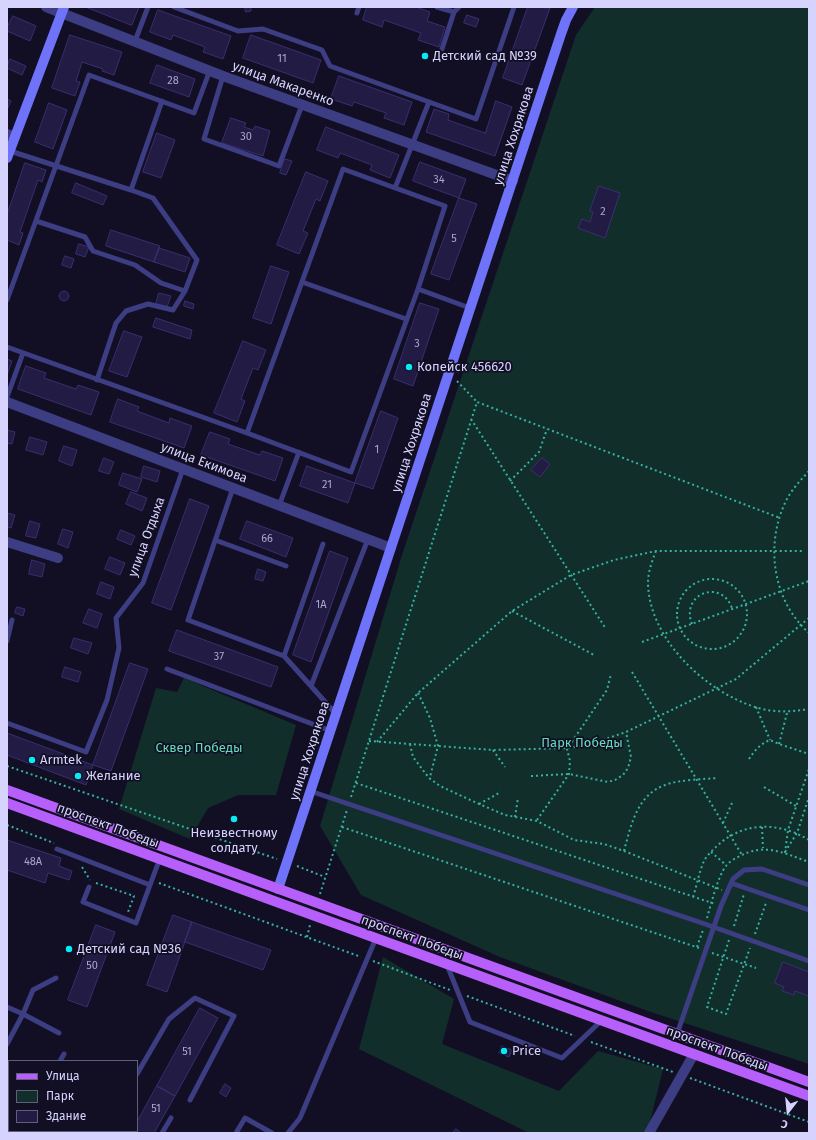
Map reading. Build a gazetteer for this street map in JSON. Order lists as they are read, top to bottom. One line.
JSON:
{"streets":{"main road":["проспект Победы"],"street":["улица Макаренко","улица Хохрякова","улица Екимова"],"lane":["улица Отдыха"]},"crossings":[["улица Макаренко","улица Хохрякова"],["улица Хохрякова","улица Екимова"],["улица Хохрякова","проспект Победы"],["улица Екимова","улица Отдыха"]],"parks":["Парк Победы","Сквер Победы"],"places":["Детский сад №39","Копейск 456620","Armtek","Желание","Неизвестному солдату","Детский сад №36","Price"],"house_numbers":["11","28","30","34","2","5","3","1","21","66","1А","37","48А","50","51","51"],"legend":["Улица","Парк","Здание"],"north":"bottom"}
